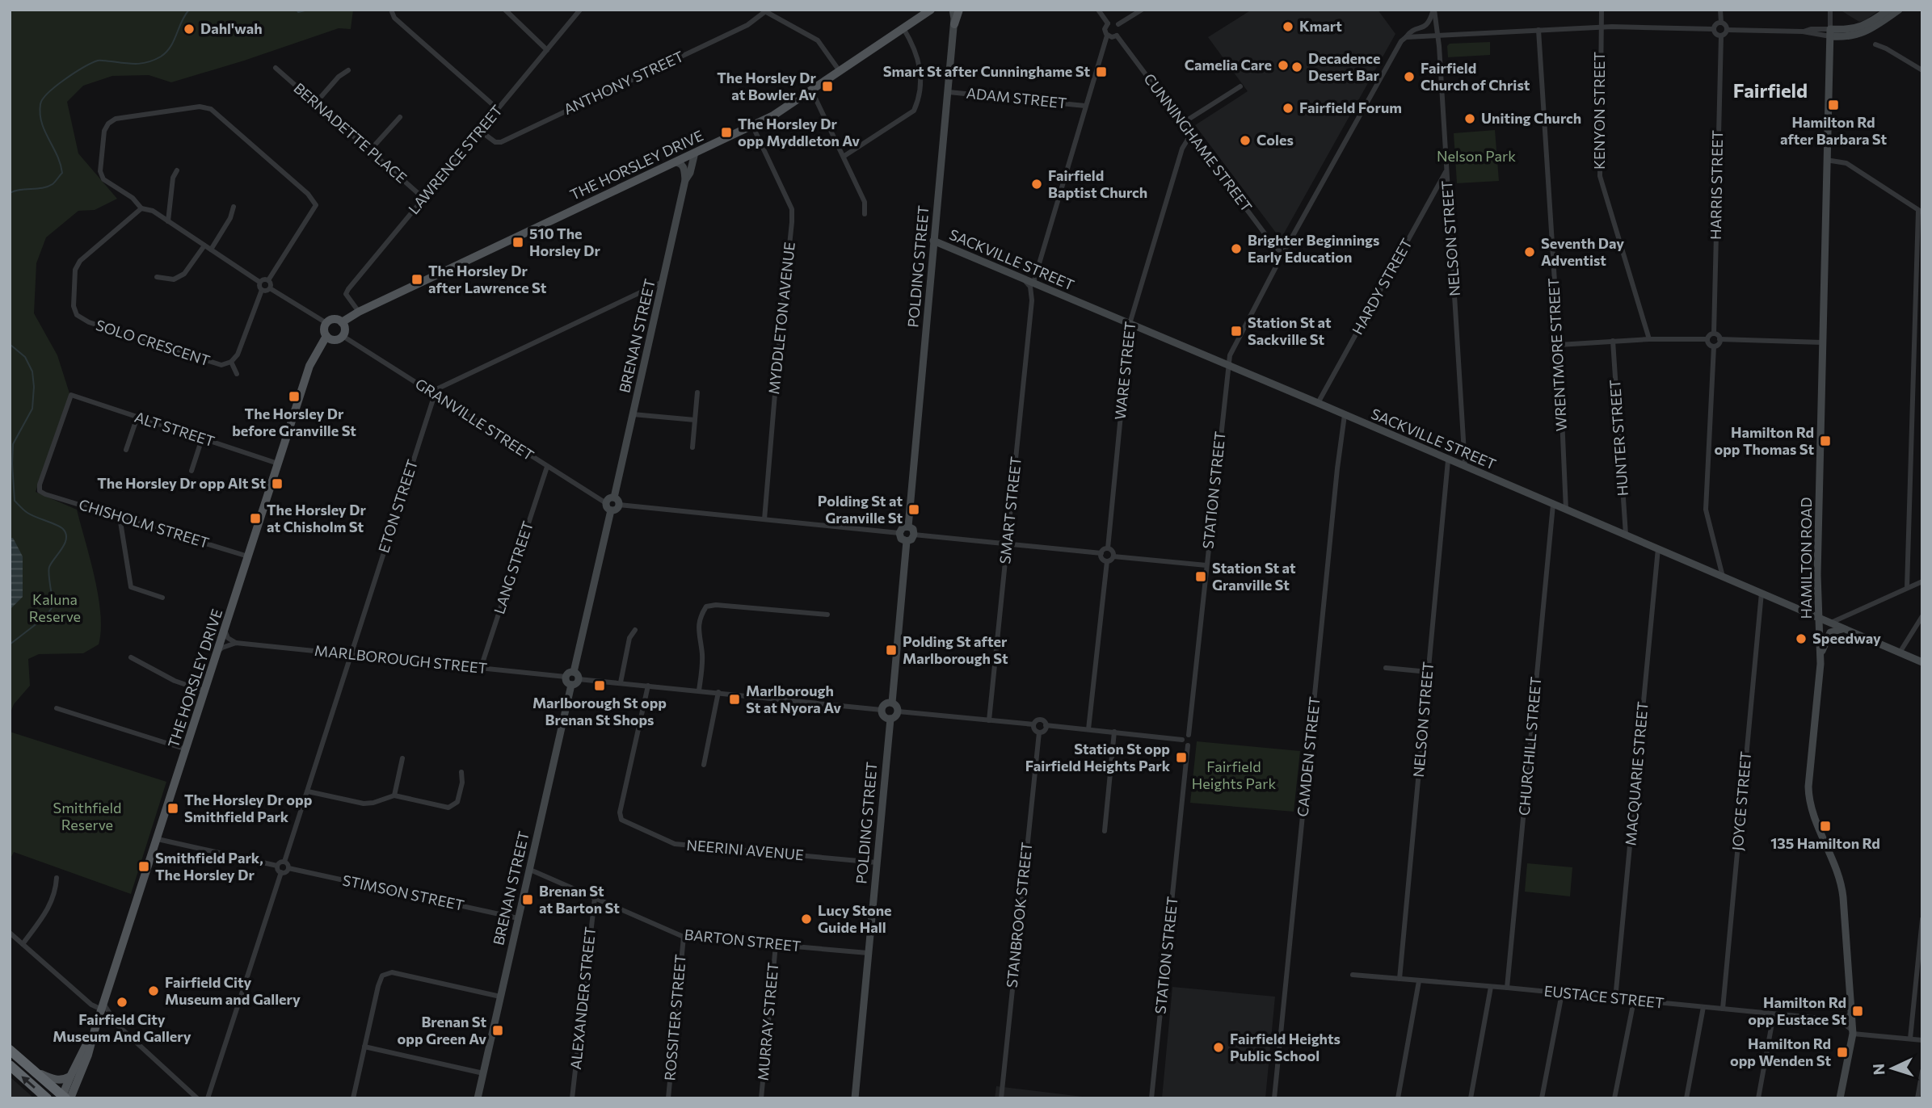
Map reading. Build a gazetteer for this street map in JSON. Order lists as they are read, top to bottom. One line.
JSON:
{"streets":{"main road":["THE HORSLEY DRIVE","SACKVILLE STREET","POLDING STREET","BRENAN STREET","HAMILTON ROAD"],"street":["ANTHONY STREET","ADAM STREET","KENYON STREET","BERNADETTE PLACE","CUNNINGHAME STREET","LAWRENCE STREET","HARRIS STREET","NELSON STREET","HARDY STREET","MYDDLETON AVENUE","SOLO CRESCENT","WRENTMORE STREET","WARE STREET","GRANVILLE STREET","ALT STREET","HUNTER STREET","STATION STREET","ETON STREET","SMART STREET","CHISHOLM STREET","LANG STREET","MARLBOROUGH STREET","CHURCHILL STREET","CAMDEN STREET","MACQUARIE STREET","JOYCE STREET","NEERINI AVENUE","STIMSON STREET","STANBROOK STREET","BARTON STREET","EUSTACE STREET","ALEXANDER STREET","ROSSITER STREET","MURRAY STREET"]},"crossings":[["ANTHONY STREET","LAWRENCE STREET"],["ADAM STREET","POLDING STREET"],["BERNADETTE PLACE","LAWRENCE STREET"],["CUNNINGHAME STREET","WARE STREET"],["CUNNINGHAME STREET","STATION STREET"],["LAWRENCE STREET","THE HORSLEY DRIVE"],["THE HORSLEY DRIVE","MYDDLETON AVENUE"],["THE HORSLEY DRIVE","BRENAN STREET"],["THE HORSLEY DRIVE","GRANVILLE STREET"],["THE HORSLEY DRIVE","ALT STREET"],["THE HORSLEY DRIVE","CHISHOLM STREET"],["NELSON STREET","SACKVILLE STREET"],["NELSON STREET","HARDY STREET"],["NELSON STREET","EUSTACE STREET"],["SACKVILLE STREET","POLDING STREET"],["SACKVILLE STREET","HARDY STREET"],["SACKVILLE STREET","WRENTMORE STREET"],["SACKVILLE STREET","WARE STREET"],["SACKVILLE STREET","HUNTER STREET"],["SACKVILLE STREET","STATION STREET"],["SACKVILLE STREET","HAMILTON ROAD"],["SACKVILLE STREET","CHURCHILL STREET"],["SACKVILLE STREET","CAMDEN STREET"],["SACKVILLE STREET","MACQUARIE STREET"],["SACKVILLE STREET","JOYCE STREET"],["POLDING STREET","NEERINI AVENUE"],["POLDING STREET","BARTON STREET"],["BRENAN STREET","MARLBOROUGH STREET"],["BRENAN STREET","STIMSON STREET"],["BRENAN STREET","BARTON STREET"],["GRANVILLE STREET","ETON STREET"],["GRANVILLE STREET","LANG STREET"],["ALT STREET","CHISHOLM STREET"],["ETON STREET","MARLBOROUGH STREET"],["LANG STREET","MARLBOROUGH STREET"],["CHURCHILL STREET","EUSTACE STREET"],["MACQUARIE STREET","EUSTACE STREET"],["JOYCE STREET","EUSTACE STREET"],["BARTON STREET","ALEXANDER STREET"],["BARTON STREET","ROSSITER STREET"],["BARTON STREET","MURRAY STREET"]],"districts":["Fairfield"],"parks":["Nelson Park","Kaluna Reserve","Fairfield Heights Park","Smithfield Reserve"],"places":{"other":["Kmart","Dahl'wah","Camelia Care","Decadence Desert Bar","Fairfield Church of Christ","Fairfield Forum","Uniting Church","Coles","Fairfield Baptist Church","Brighter Beginnings Early Education","Seventh Day Adventist","Speedway","Lucy Stone Guide Hall","Fairfield City Museum and Gallery","Fairfield City Museum And Gallery","Fairfield Heights Public School"],"transit":["Smart St after Cunninghame St","The Horsley Dr at Bowler Av","Hamilton Rd after Barbara St","The Horsley Dr opp Myddleton Av","510 The Horsley Dr","The Horsley Dr after Lawrence St","Station St at Sackville St","The Horsley Dr before Granville St","Hamilton Rd opp Thomas St","The Horsley Dr opp Alt St","Polding St at Granville St","The Horsley Dr at Chisholm St","Station St at Granville St","Polding St after Marlborough St","Marlborough St opp Brenan St Shops","Marlborough St at Nyora Av","Station St opp Fairfield Heights Park","The Horsley Dr opp Smithfield Park","135 Hamilton Rd","Smithfield Park, The Horsley Dr","Brenan St at Barton St","Hamilton Rd opp Eustace St","Brenan St opp Green Av","Hamilton Rd opp Wenden St"]},"north":"left"}
